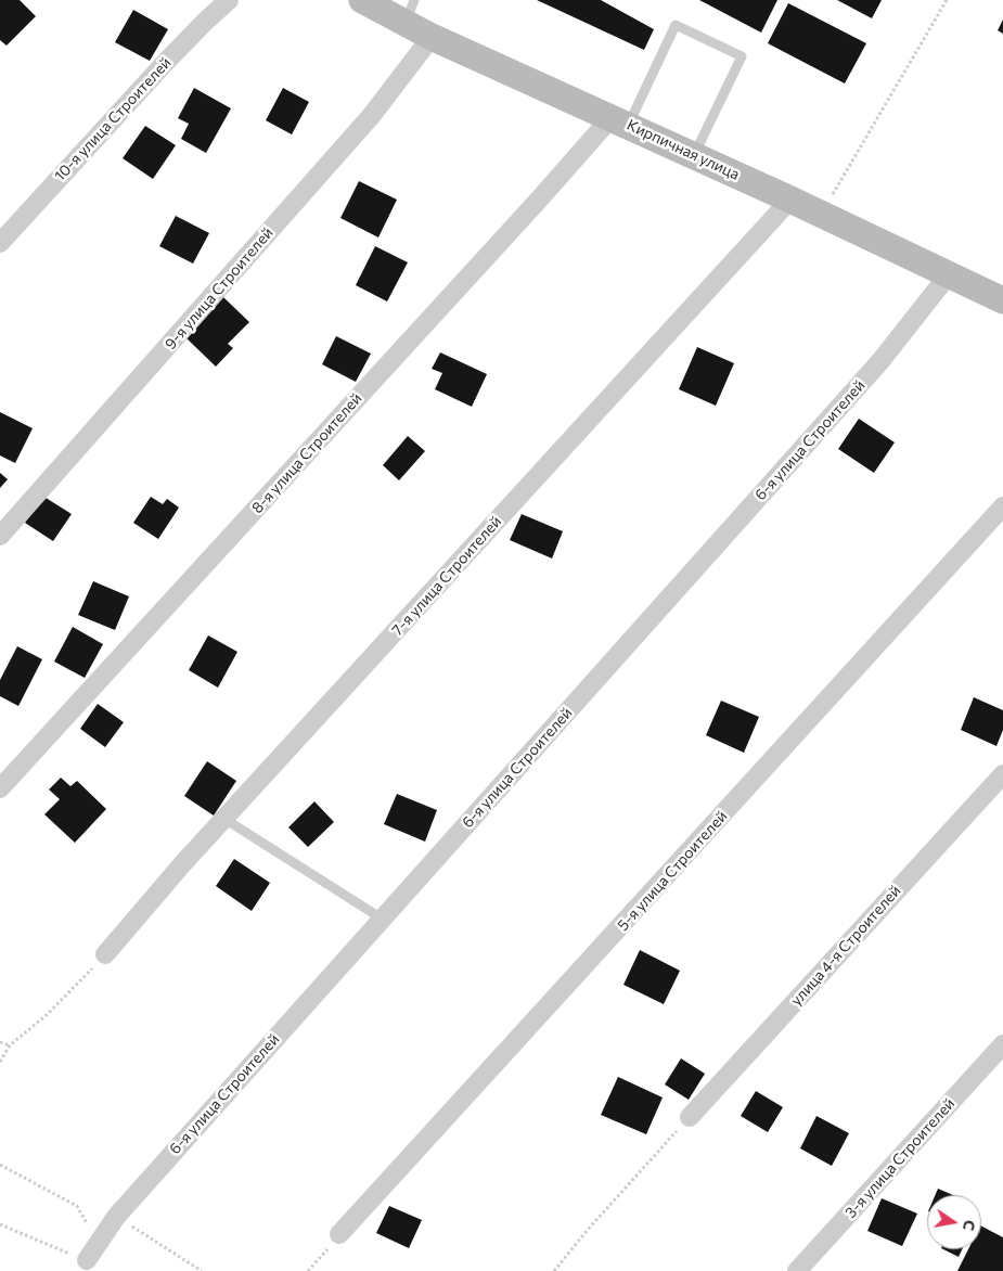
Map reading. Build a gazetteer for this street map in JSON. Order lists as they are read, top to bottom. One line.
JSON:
{"streets":{"main road":["Кирпичная улица"],"street":["10-я улица Строителей","9-я улица Строителей","6-я улица Строителей","8-я улица Строителей","7-я улица Строителей","5-я улица Строителей","улица 4-я Строителей","3-я улица Строителей"]},"crossings":[["Кирпичная улица","9-я улица Строителей"],["Кирпичная улица","6-я улица Строителей"],["Кирпичная улица","8-я улица Строителей"],["Кирпичная улица","7-я улица Строителей"]],"north":"right"}
